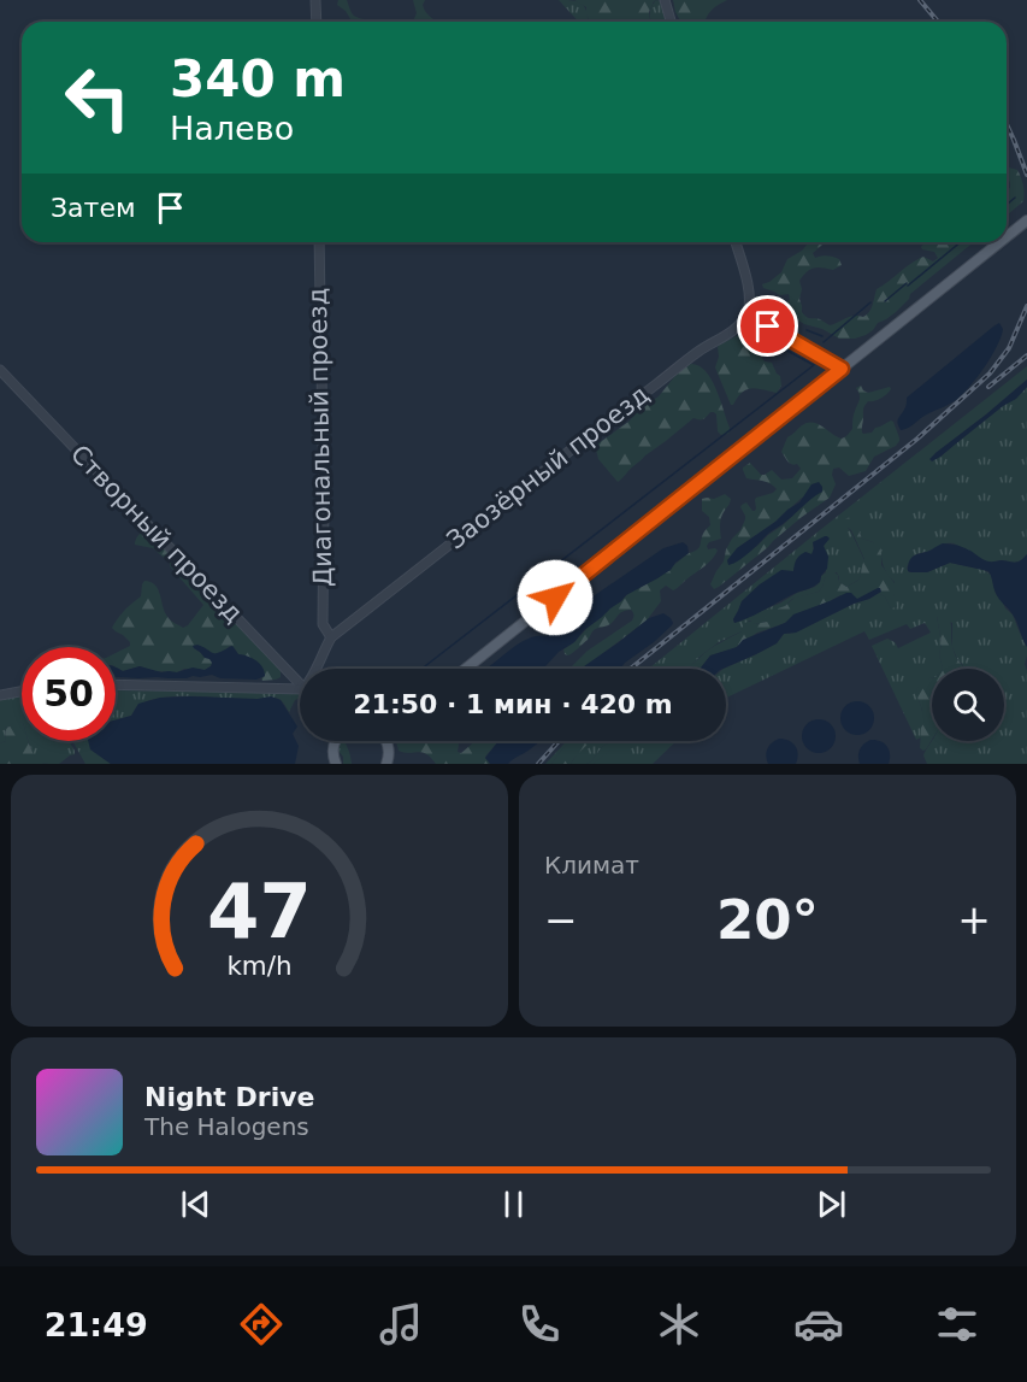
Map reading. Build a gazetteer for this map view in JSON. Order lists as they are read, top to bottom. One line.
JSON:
{"streets":{"street":["Диагональный проезд","Заозёрный проезд","Створный проезд"]},"crossings":[["Диагональный проезд","Заозёрный проезд"]],"page":{"turn":["340 m","Налево"],"then":"Затем","limit":"50","trip":"21:50 · 1 мин · 420 m","tile":"Климат","heat":["−","20°","+"],"song":["Night Drive","The Halogens"],"tabs":"21:49","gauge":["47","km/h"]}}
